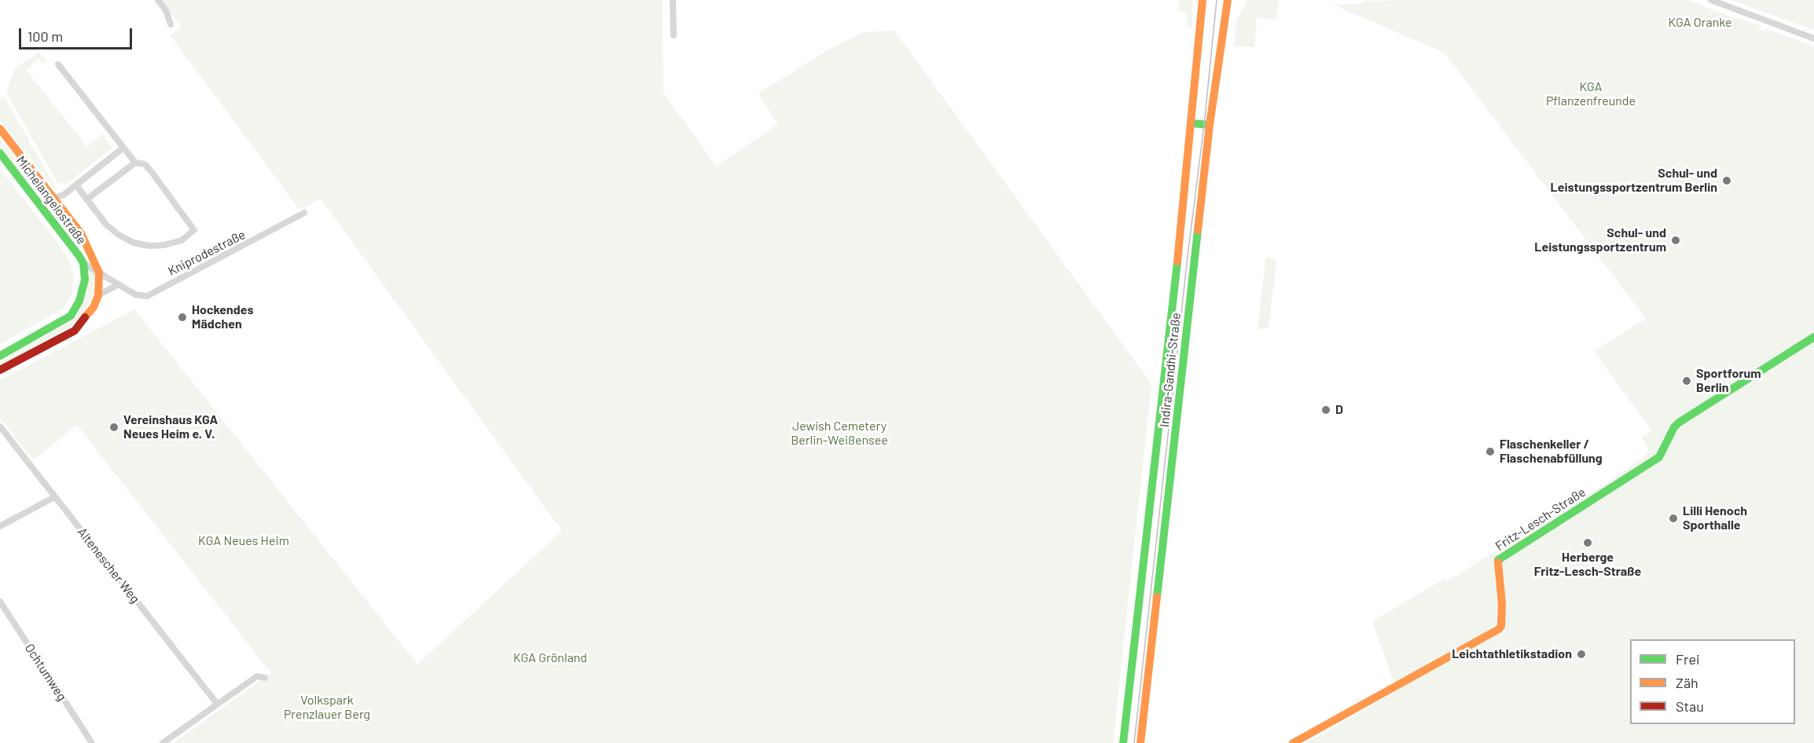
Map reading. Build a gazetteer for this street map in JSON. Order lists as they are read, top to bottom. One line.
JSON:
{"streets":{"main road":["Michelangelostraße","Indira-Gandhi-Straße","Fritz-Lesch-Straße"],"street":["Kniprodestraße","Altenescher Weg","Ochtumweg"]},"crossings":[["Michelangelostraße","Kniprodestraße"]],"parks":["KGA Oranke","KGA Pflanzenfreunde","Jewish Cemetery Berlin-Weißensee","KGA Neues Heim","KGA Grönland","Volkspark Prenzlauer Berg"],"places":["Schul- und Leistungssportzentrum Berlin","Schul- und Leistungssportzentrum","Hockendes Mädchen","Sportforum Berlin","D","Vereinshaus KGA Neues Heim e. V.","Flaschenkeller / Flaschenabfüllung","Lilli Henoch Sporthalle","Herberge Fritz-Lesch-Straße","Leichtathletikstadion"],"legend":["Frei","Zäh","Stau"],"scale_bar":"100 m"}
